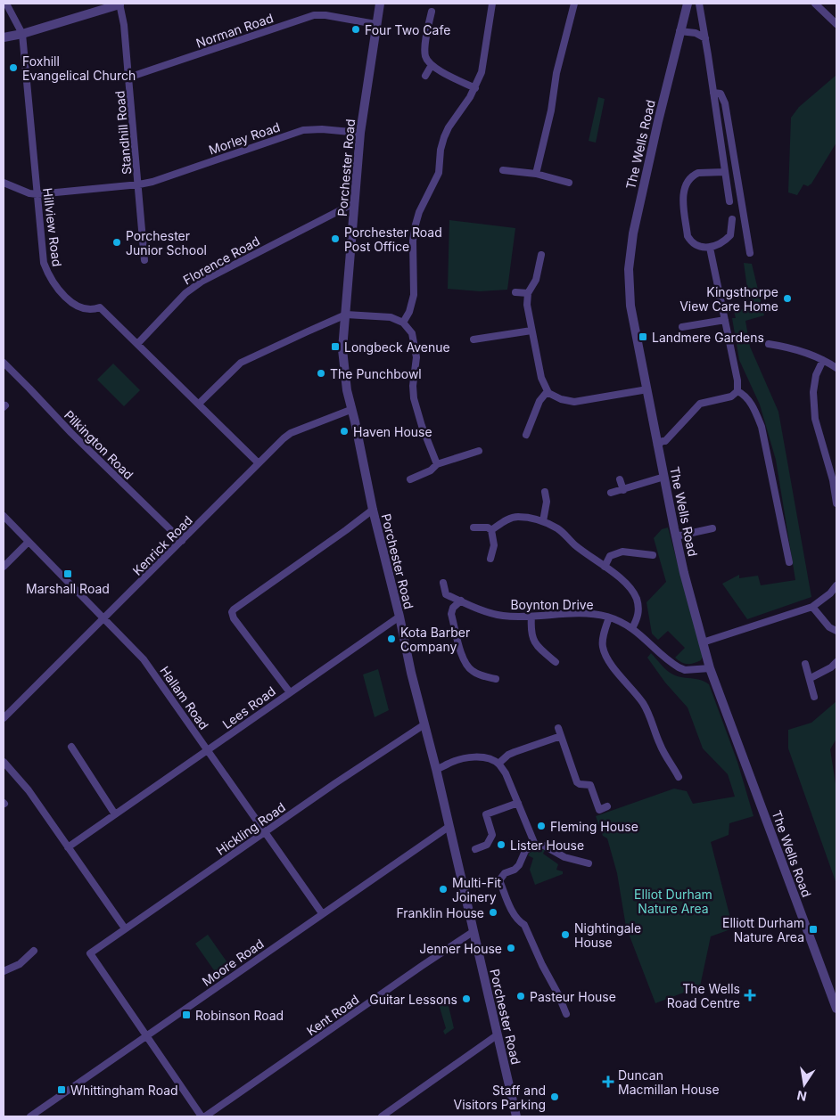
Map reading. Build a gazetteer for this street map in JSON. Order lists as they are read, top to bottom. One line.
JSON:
{"streets":{"street":["Norman Road","Standhill Road","Morley Road","The Wells Road","Porchester Road","Hillview Road","Florence Road","Pilkington Road","Kenrick Road","Boynton Drive","Hallam Road","Lees Road","Hickling Road","Moore Road","Kent Road"]},"crossings":[["Norman Road","Standhill Road"],["Norman Road","Porchester Road"],["Standhill Road","Morley Road"],["Morley Road","Porchester Road"],["Morley Road","Hillview Road"],["The Wells Road","Boynton Drive"],["Porchester Road","Florence Road"],["Porchester Road","Kenrick Road"],["Porchester Road","Lees Road"],["Porchester Road","Hickling Road"],["Porchester Road","Moore Road"],["Porchester Road","Kent Road"],["Hillview Road","Florence Road"],["Hillview Road","Kenrick Road"],["Pilkington Road","Kenrick Road"],["Kenrick Road","Hallam Road"],["Hallam Road","Lees Road"],["Hallam Road","Hickling Road"],["Hallam Road","Moore Road"],["Hickling Road","Moore Road"]],"parks":["Elliot Durham Nature Area"],"places":{"other":["Four Two Cafe","Foxhill Evangelical Church","Porchester Road Post Office","Porchester Junior School","Kingsthorpe View Care Home","The Punchbowl","Haven House","Kota Barber Company","Fleming House","Lister House","Multi-Fit Joinery","Franklin House","Nightingale House","Jenner House","Pasteur House","Guitar Lessons","Staff and Visitors Parking"],"transit":["Landmere Gardens","Longbeck Avenue","Marshall Road","Elliott Durham Nature Area","Robinson Road","Whittingham Road"],"health":["The Wells Road Centre","Duncan Macmillan House"]},"north":"bottom"}
